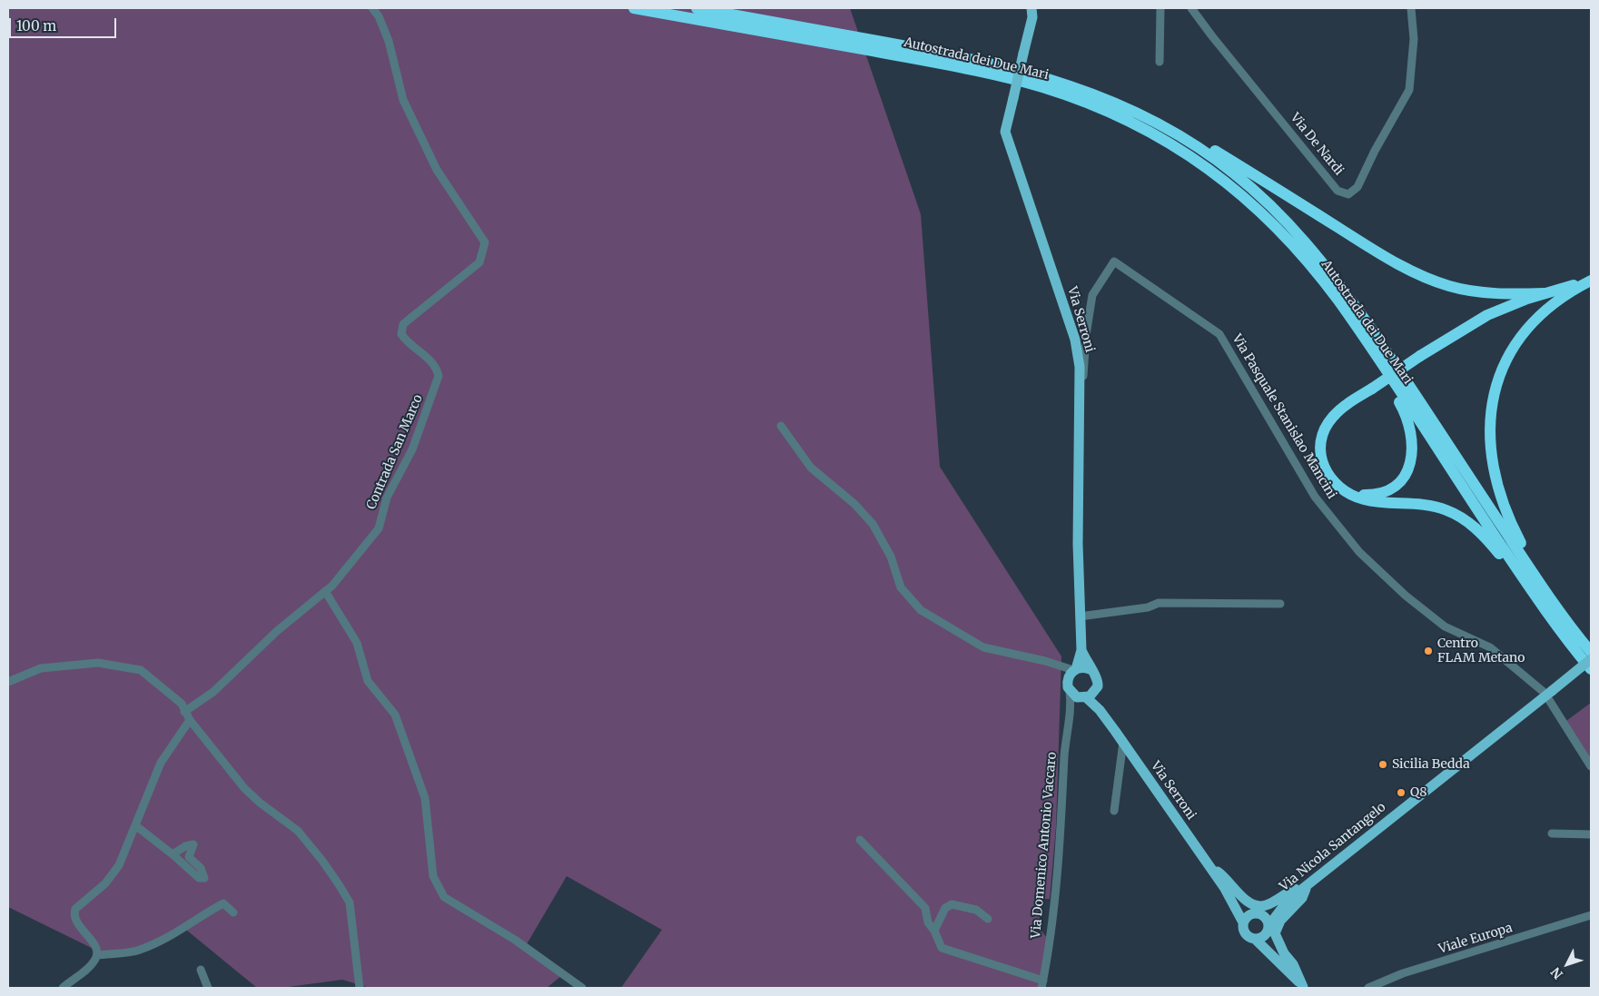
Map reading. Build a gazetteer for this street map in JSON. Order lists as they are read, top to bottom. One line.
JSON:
{"streets":{"highway":["Autostrada dei Due Mari"],"main road":["Via Serroni","Via Nicola Santangelo"],"street":["Via De Nardi","Via Pasquale Stanislao Mancini","Contrada San Marco","Via Domenico Antonio Vaccaro","Viale Europa"]},"crossings":[["Via Serroni","Via Pasquale Stanislao Mancini"],["Via Serroni","Via Domenico Antonio Vaccaro"],["Via Pasquale Stanislao Mancini","Via Nicola Santangelo"]],"places":["Centro FLAM Metano","Sicilia Bedda","Q8"],"scale_bar":"100 m","north":"bottom left"}
